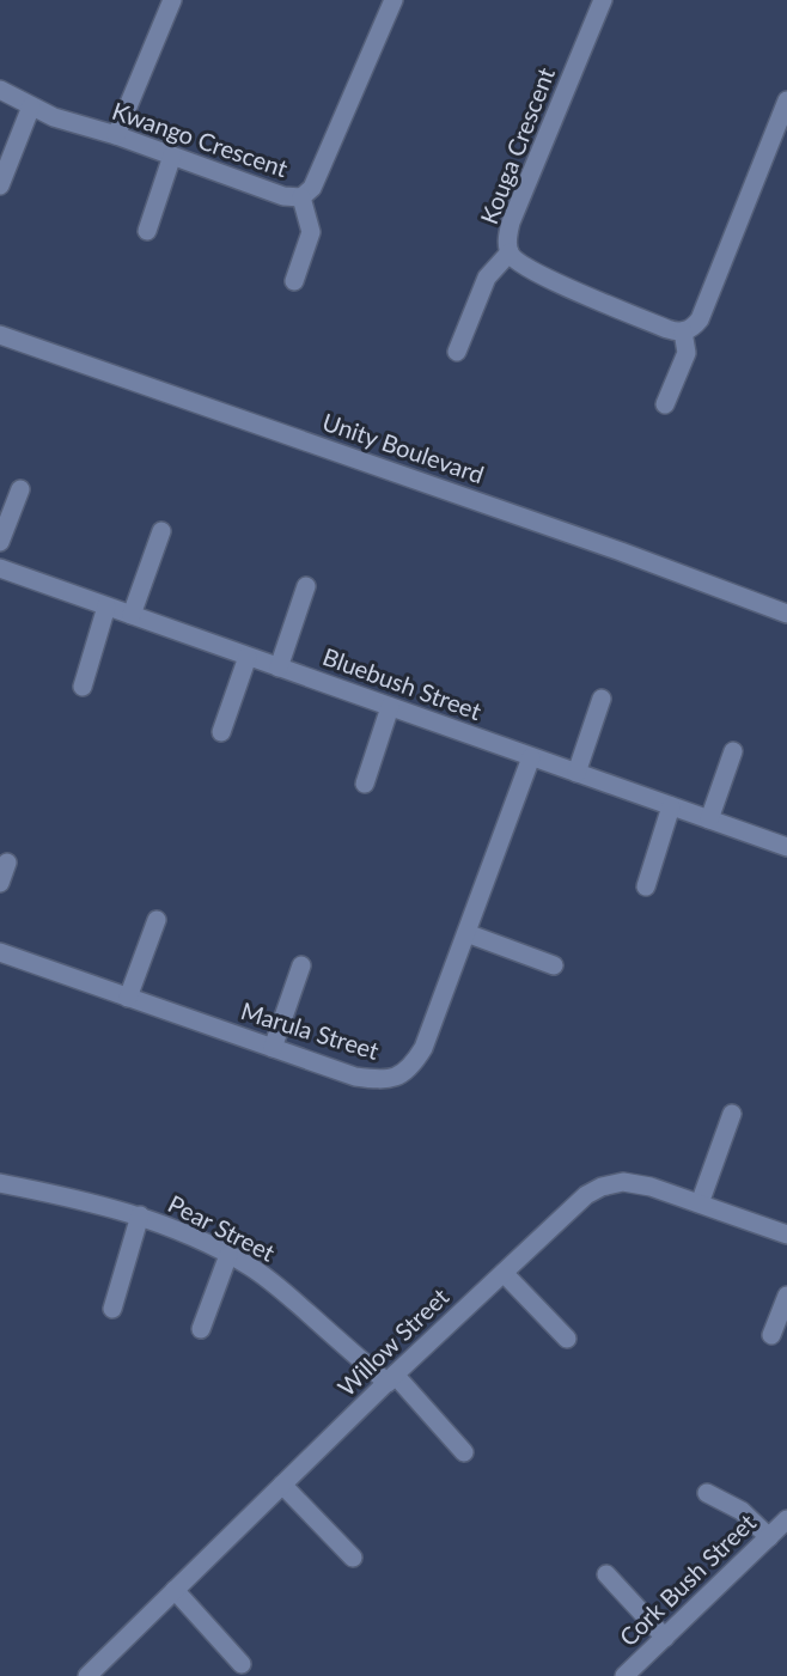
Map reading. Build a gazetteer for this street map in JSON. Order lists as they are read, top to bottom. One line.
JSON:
{"streets":{"street":["Kwango Crescent","Kouga Crescent","Unity Boulevard","Bluebush Street","Marula Street","Pear Street","Willow Street","Cork Bush Street"]},"crossings":[["Bluebush Street","Marula Street"],["Pear Street","Willow Street"]]}
